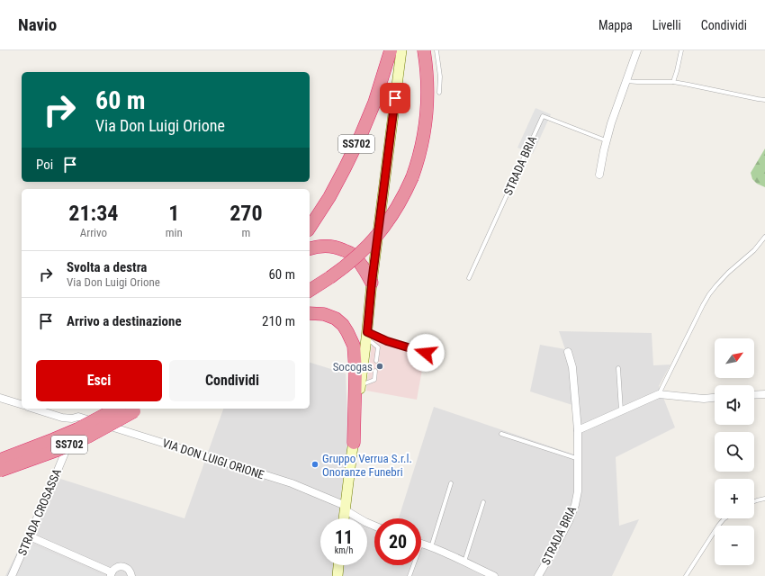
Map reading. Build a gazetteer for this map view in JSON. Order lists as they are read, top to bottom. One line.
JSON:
{"streets":{"highway":["SS702"],"street":["STRADA BRIA","VIA DON LUIGI ORIONE","STRADA CROSASSA"]},"crossings":[["VIA DON LUIGI ORIONE","STRADA CROSASSA"]],"places":["Socogas","Gruppo Verrua S.r.l. Onoranze Funebri"],"north":"top right","page":{"header":"Navio","nav":["Mappa","Livelli","Condividi"],"turn":["60 m","Via Don Luigi Orione"],"then":"Poi","eta":["21:34","Arrivo","1","min","270","m"],"list":[{"name":"Svolta a destra","note":"Via Don Luigi Orione","value":"60 m"},{"name":"Arrivo a destinazione","value":"210 m"}],"map_buttons":["+","−"],"buttons":["Esci","Condividi"],"speed":"11 km/h","limit":"20"}}
